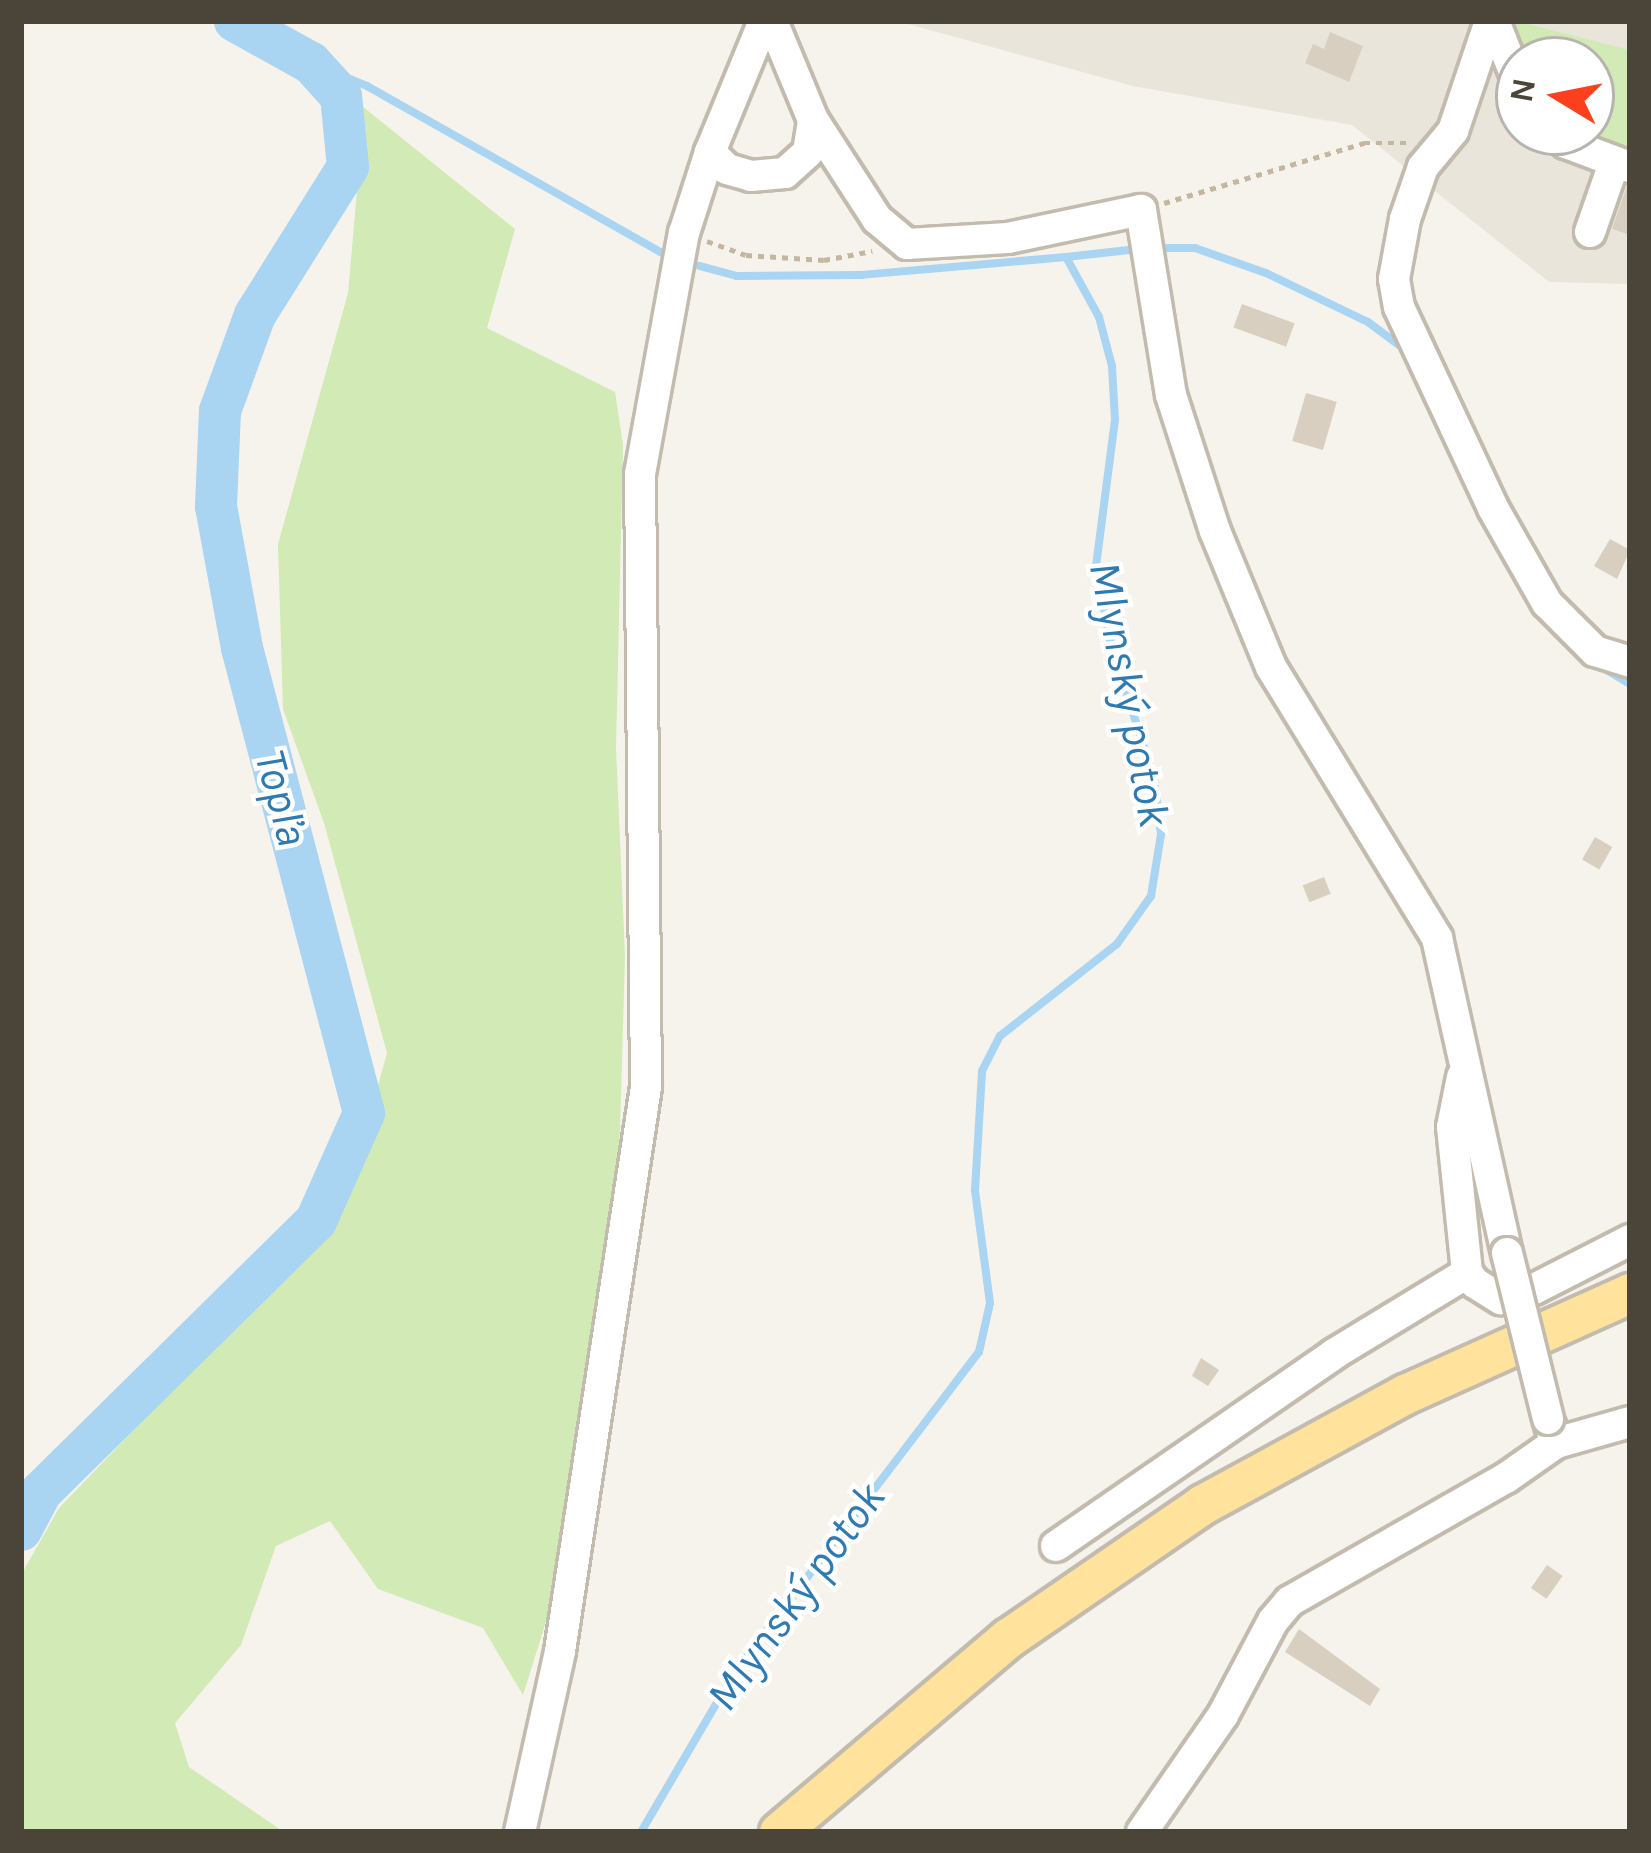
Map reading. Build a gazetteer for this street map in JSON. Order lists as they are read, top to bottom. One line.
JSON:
{"water":["Mlynský potok","Topľa"],"north":"left"}
